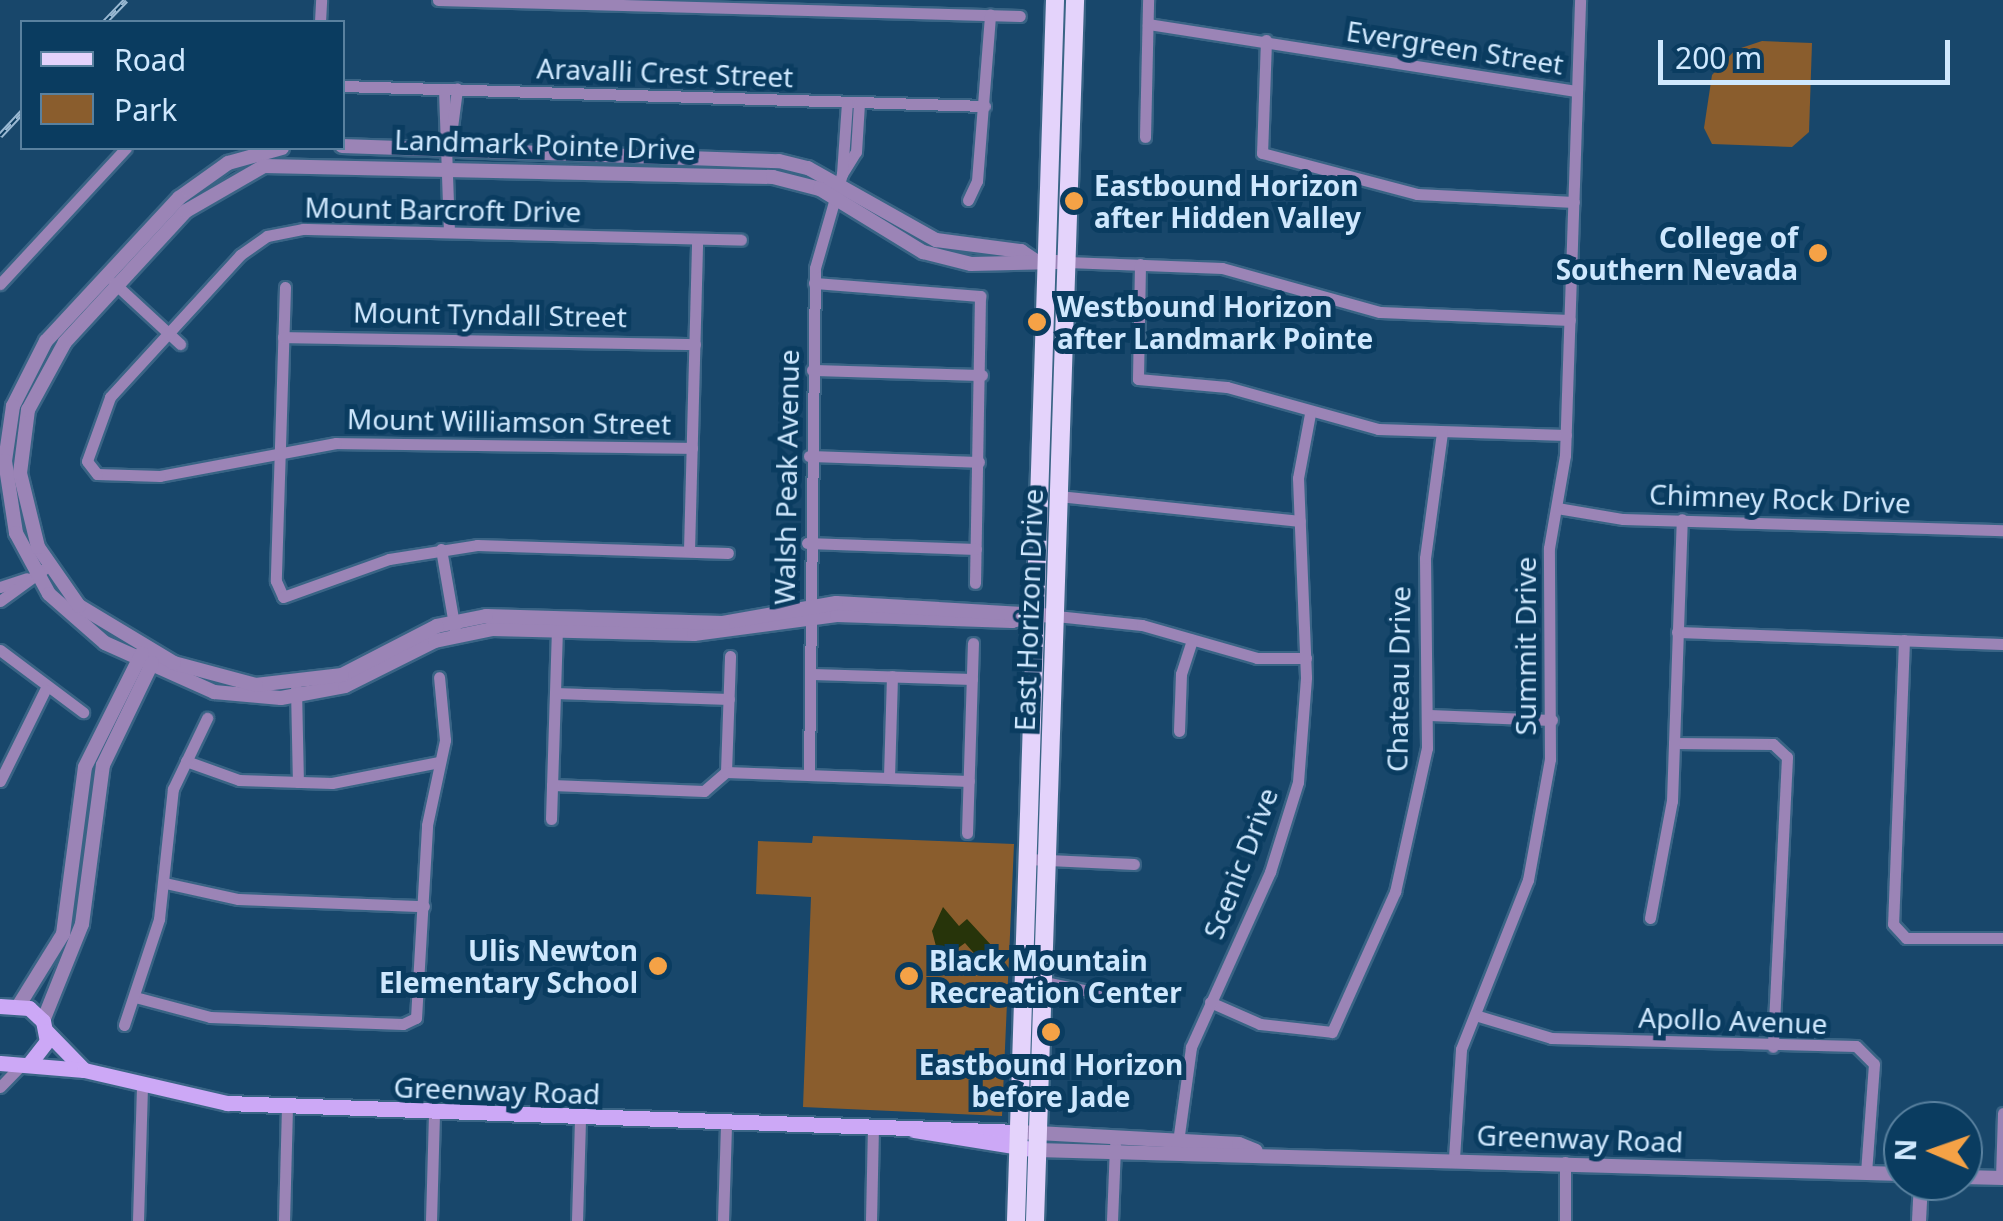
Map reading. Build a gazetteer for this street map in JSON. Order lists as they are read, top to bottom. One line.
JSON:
{"streets":{"main road":["East Horizon Drive","Greenway Road"],"street":["Evergreen Street","Aravalli Crest Street","Landmark Pointe Drive","Mount Barcroft Drive","Mount Tyndall Street","Mount Williamson Street","Walsh Peak Avenue","Chimney Rock Drive","Summit Drive","Chateau Drive","Scenic Drive","Apollo Avenue"]},"crossings":[["Evergreen Street","Summit Drive"],["Aravalli Crest Street","Walsh Peak Avenue"],["Landmark Pointe Drive","Walsh Peak Avenue"],["Landmark Pointe Drive","East Horizon Drive"],["Mount Barcroft Drive","Mount Williamson Street"],["Chimney Rock Drive","Summit Drive"],["East Horizon Drive","Greenway Road"],["Summit Drive","Apollo Avenue"],["Summit Drive","Greenway Road"],["Chateau Drive","Scenic Drive"],["Scenic Drive","Greenway Road"],["Apollo Avenue","Greenway Road"]],"places":["Eastbound Horizon after Hidden Valley","College of Southern Nevada","Westbound Horizon after Landmark Pointe","Ulis Newton Elementary School","Black Mountain Recreation Center","Eastbound Horizon before Jade"],"legend":["Road","Park"],"scale_bar":"200 m","north":"left"}
